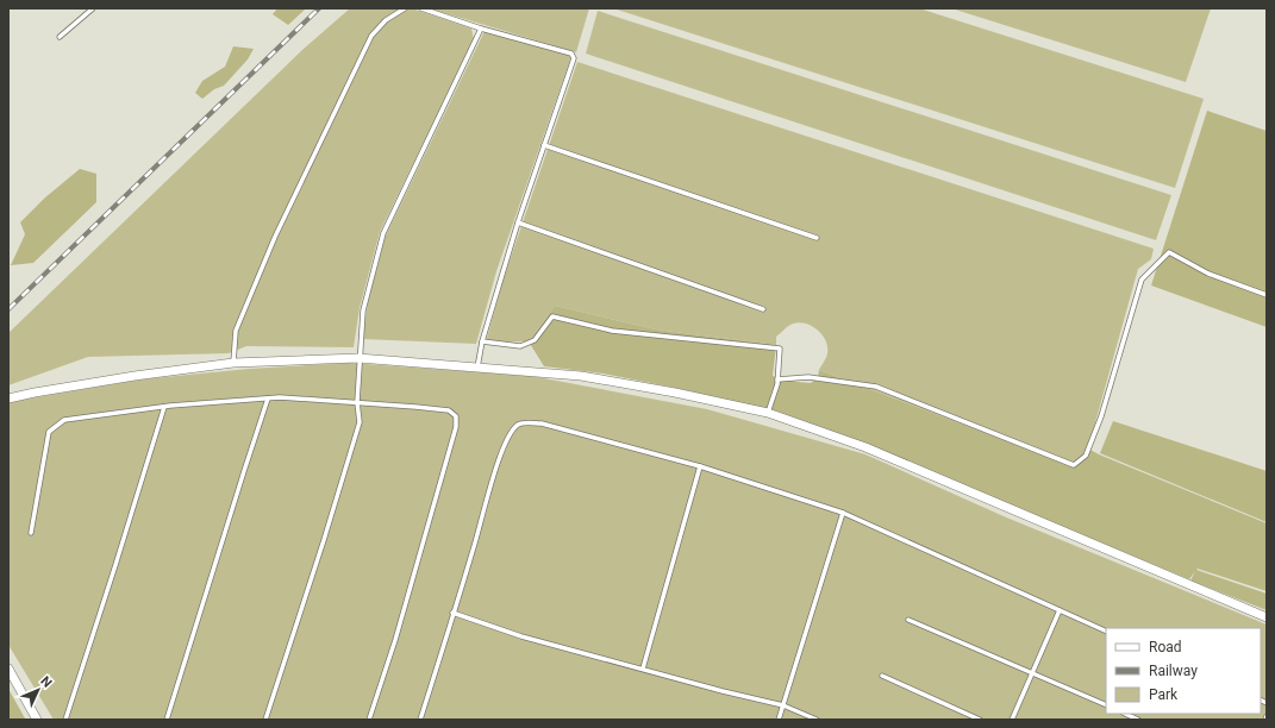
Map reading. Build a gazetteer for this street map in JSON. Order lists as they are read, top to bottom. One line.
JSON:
{"legend":["Road","Railway","Park"],"north":"top right"}
